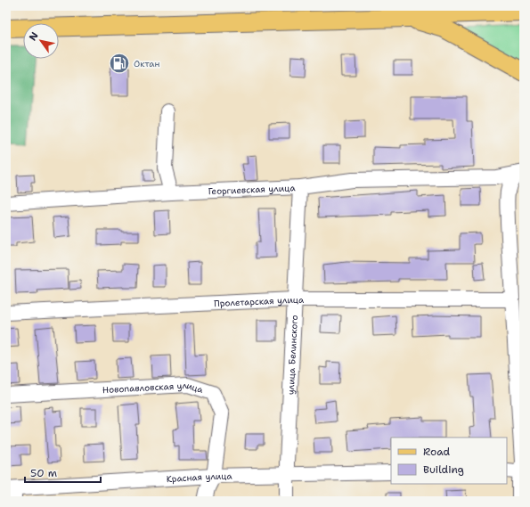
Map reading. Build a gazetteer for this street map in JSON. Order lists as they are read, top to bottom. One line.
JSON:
{"streets":{"street":["Георгиевская улица","Пролетарская улица","улица Белинского","Новопавловская улица","Красная улица"]},"crossings":[["Георгиевская улица","улица Белинского"],["Пролетарская улица","улица Белинского"],["улица Белинского","Красная улица"],["Новопавловская улица","Красная улица"]],"places":{"fuel station":["Октан"]},"legend":["Road","Building"],"scale_bar":"50 m","north":"top left"}
